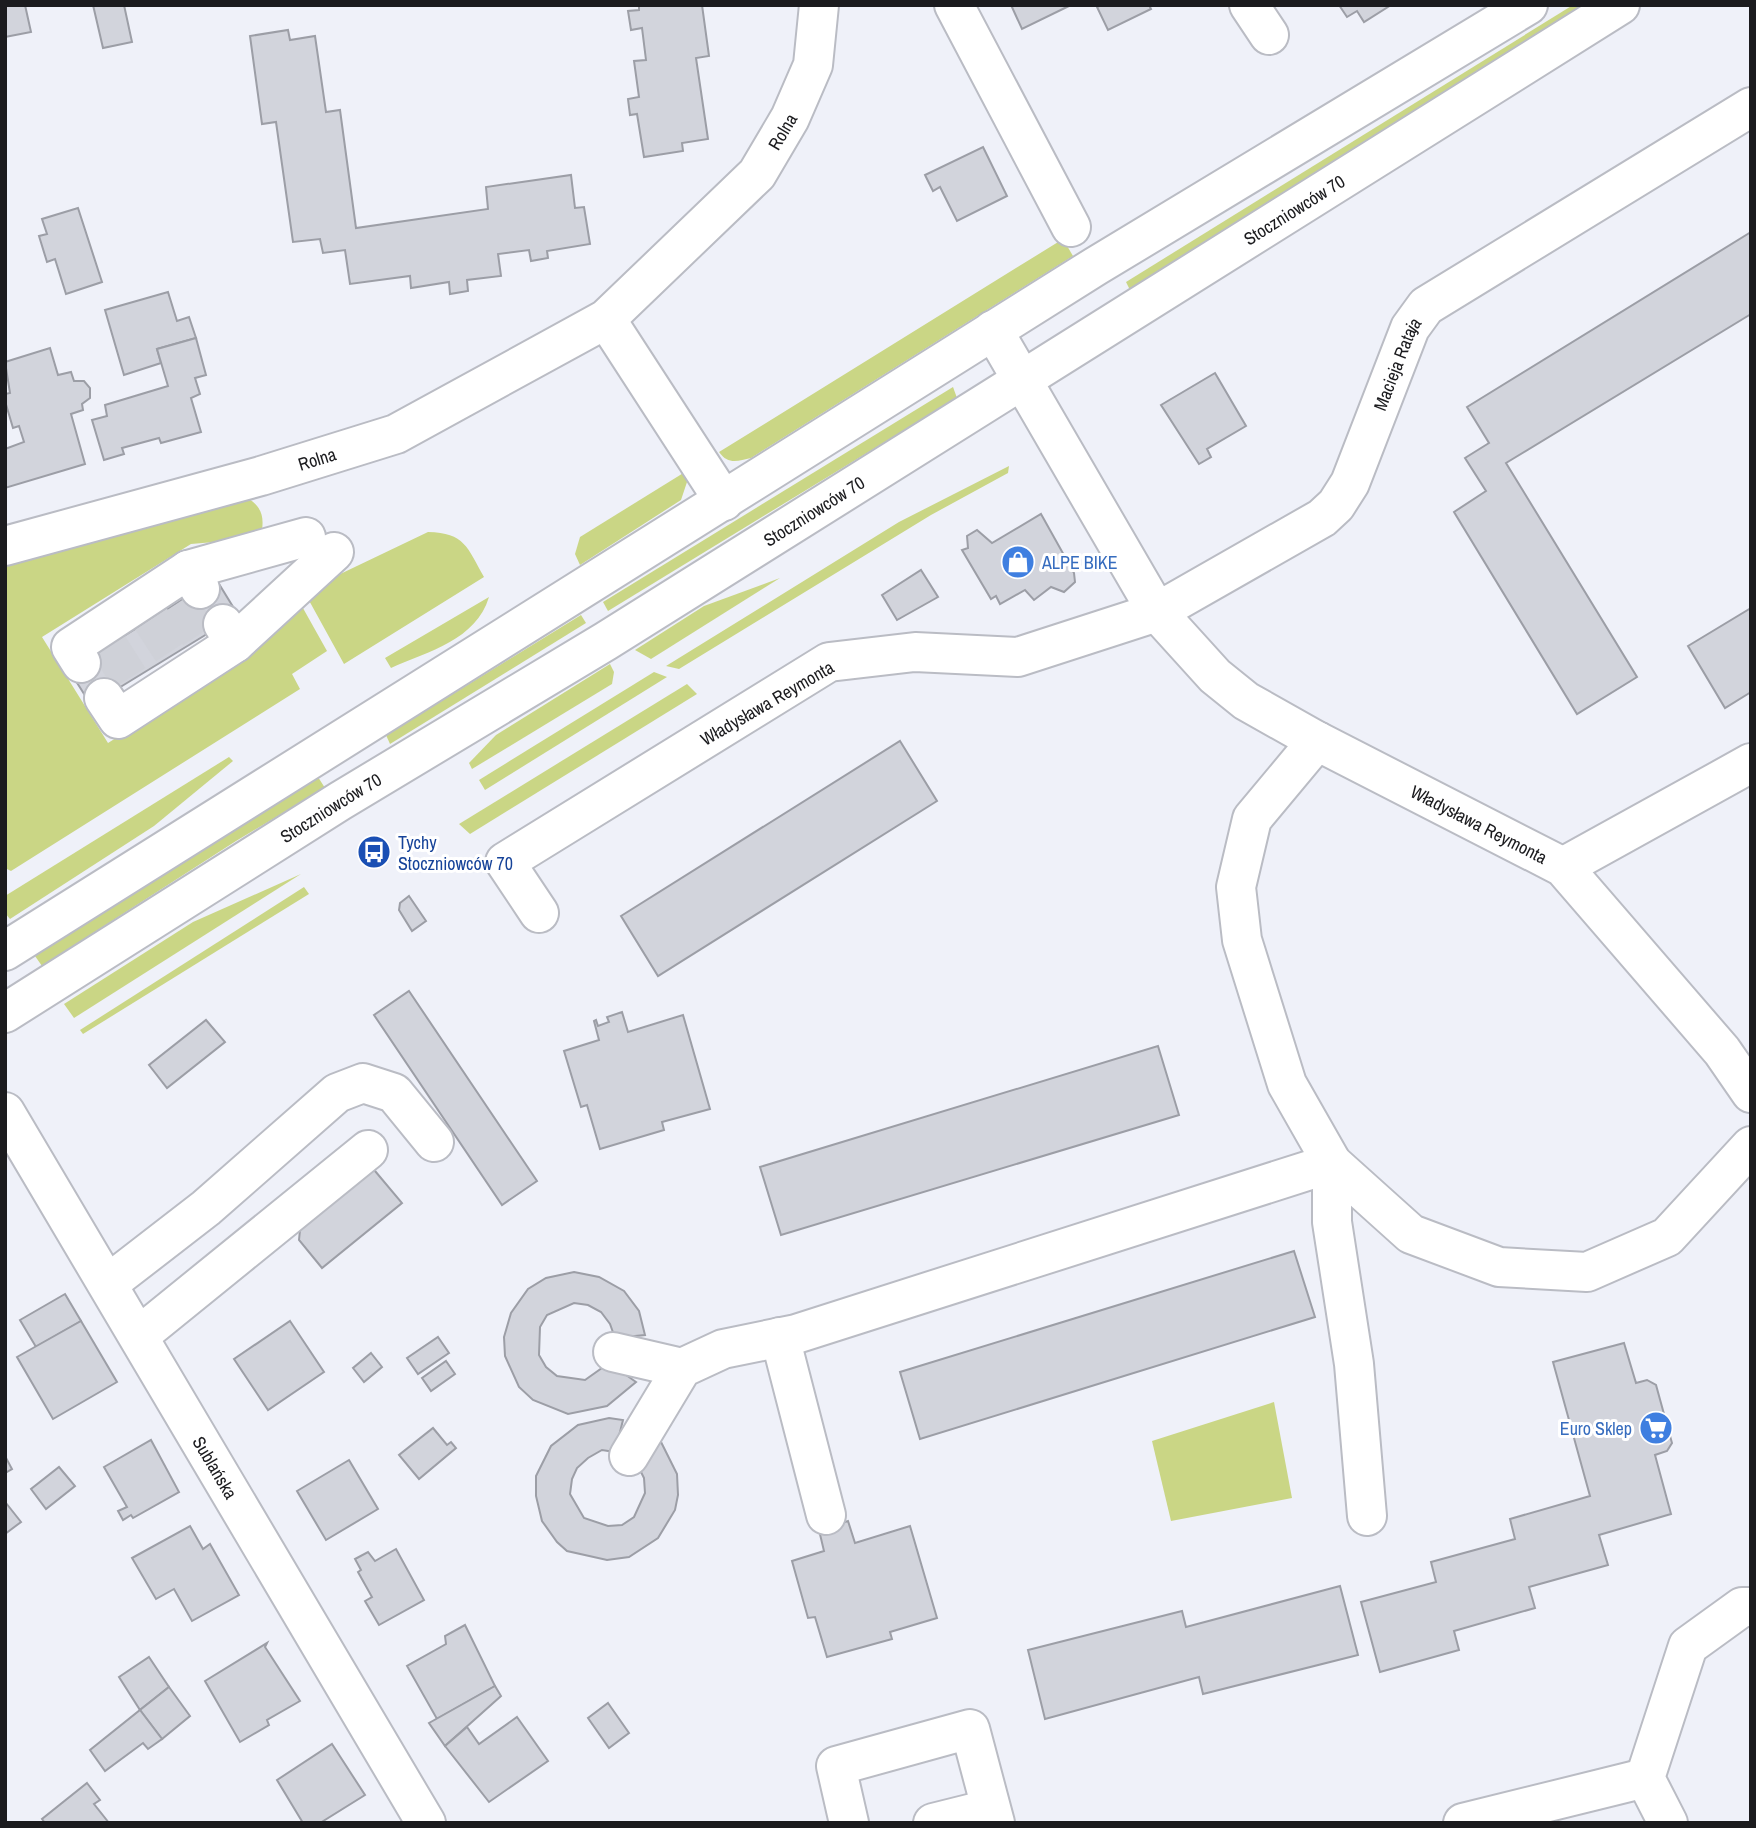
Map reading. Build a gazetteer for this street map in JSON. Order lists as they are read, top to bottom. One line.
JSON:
{"streets":{"street":["Rolna","Stoczniowców 70","Macieja Rataja","Władysława Reymonta","Sublańska"]},"crossings":[["Stoczniowców 70","Władysława Reymonta"],["Macieja Rataja","Władysława Reymonta"]],"places":{"shop":["ALPE BIKE"],"bus stop":["Tychy Stoczniowców 70"],"supermarket":["Euro Sklep"]}}
